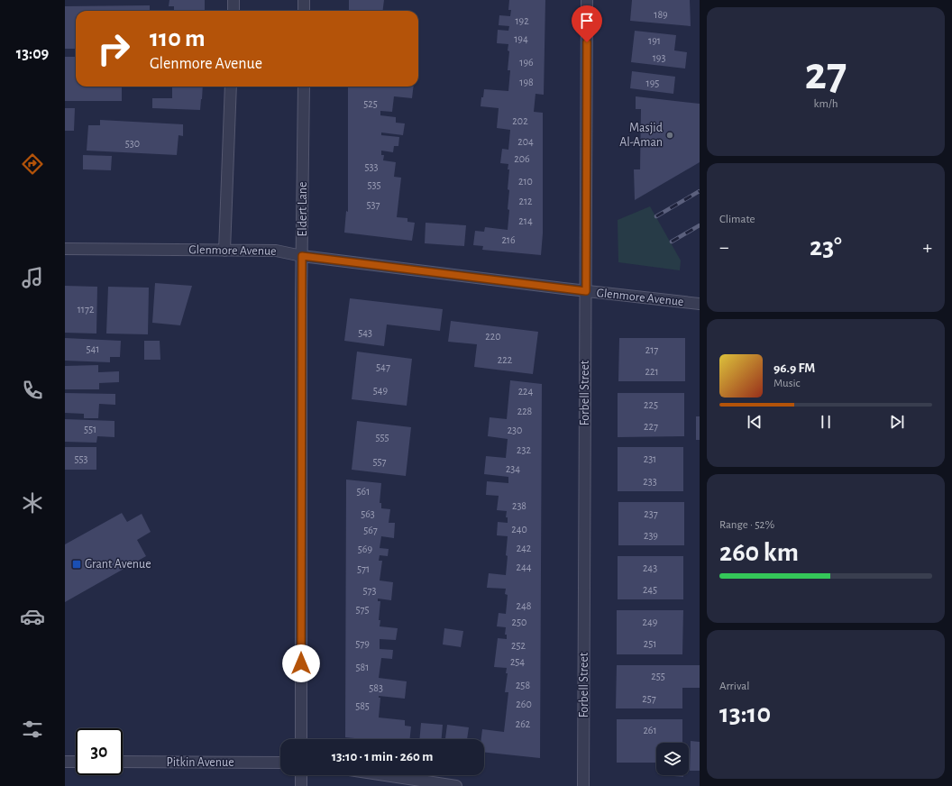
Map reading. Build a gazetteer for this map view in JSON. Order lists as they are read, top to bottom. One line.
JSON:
{"streets":{"street":["Eldert Lane","Glenmore Avenue","Forbell Street","Pitkin Avenue"]},"crossings":[["Eldert Lane","Glenmore Avenue"],["Glenmore Avenue","Forbell Street"]],"places":{"other":["Masjid Al-Aman"],"transit":["Grant Avenue"]},"house_numbers":["189","192","194","191","193","196","198","195","525","202","204","530","206","533","210","535","212","537","214","216","1172","543","220","541","217","222","547","221","549","224","225","228","227","551","230","555","232","553","231","557","234","233","561","238","563","237","240","567","239","242","569","244","243","571","245","573","248","575","250","249","579","251","252","254","581","255","258","583","257","260","585","262","261"],"page":{"tabs":"13:09","tile":[["27","km/h"],"Climate",["Range · 52%","260 km"],["Arrival","13:10"]],"turn":["110 m","Glenmore Avenue"],"heat":["−","23°","+"],"song":["96.9 FM","Music"],"limit":"30","trip":"13:10 · 1 min · 260 m"}}
